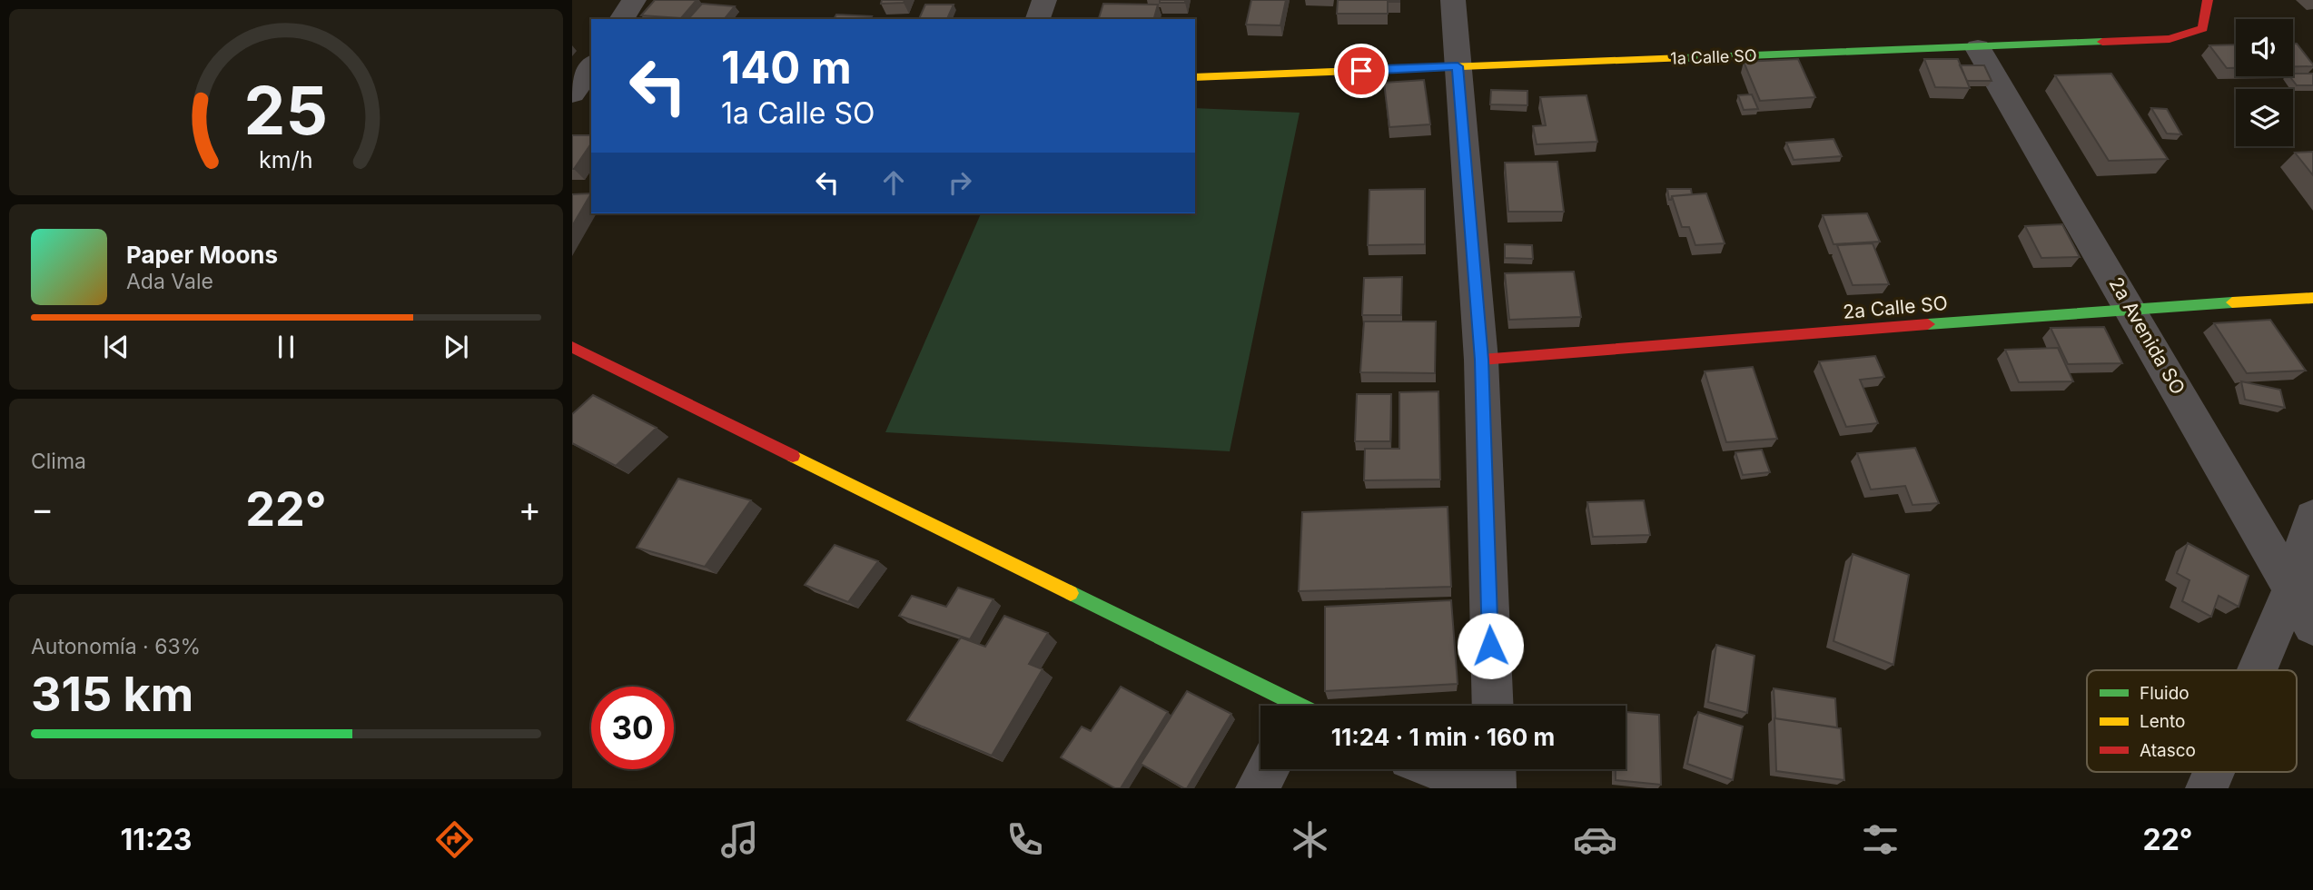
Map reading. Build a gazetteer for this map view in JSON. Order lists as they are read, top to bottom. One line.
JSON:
{"streets":{"street":["1a Calle SO","2a Calle SO","2a Avenida SO"]},"crossings":[["1a Calle SO","2a Avenida SO"],["2a Calle SO","2a Avenida SO"]],"legend":["Fluido","Lento","Atasco"],"page":{"turn":["140 m","1a Calle SO"],"song":["Paper Moons","Ada Vale"],"tile":["Clima",["Autonomía · 63%","315 km"]],"heat":["−","22°","+"],"limit":"30","trip":"11:24 · 1 min · 160 m","tabs":["11:23","22°"],"gauge":["25","km/h"]}}
